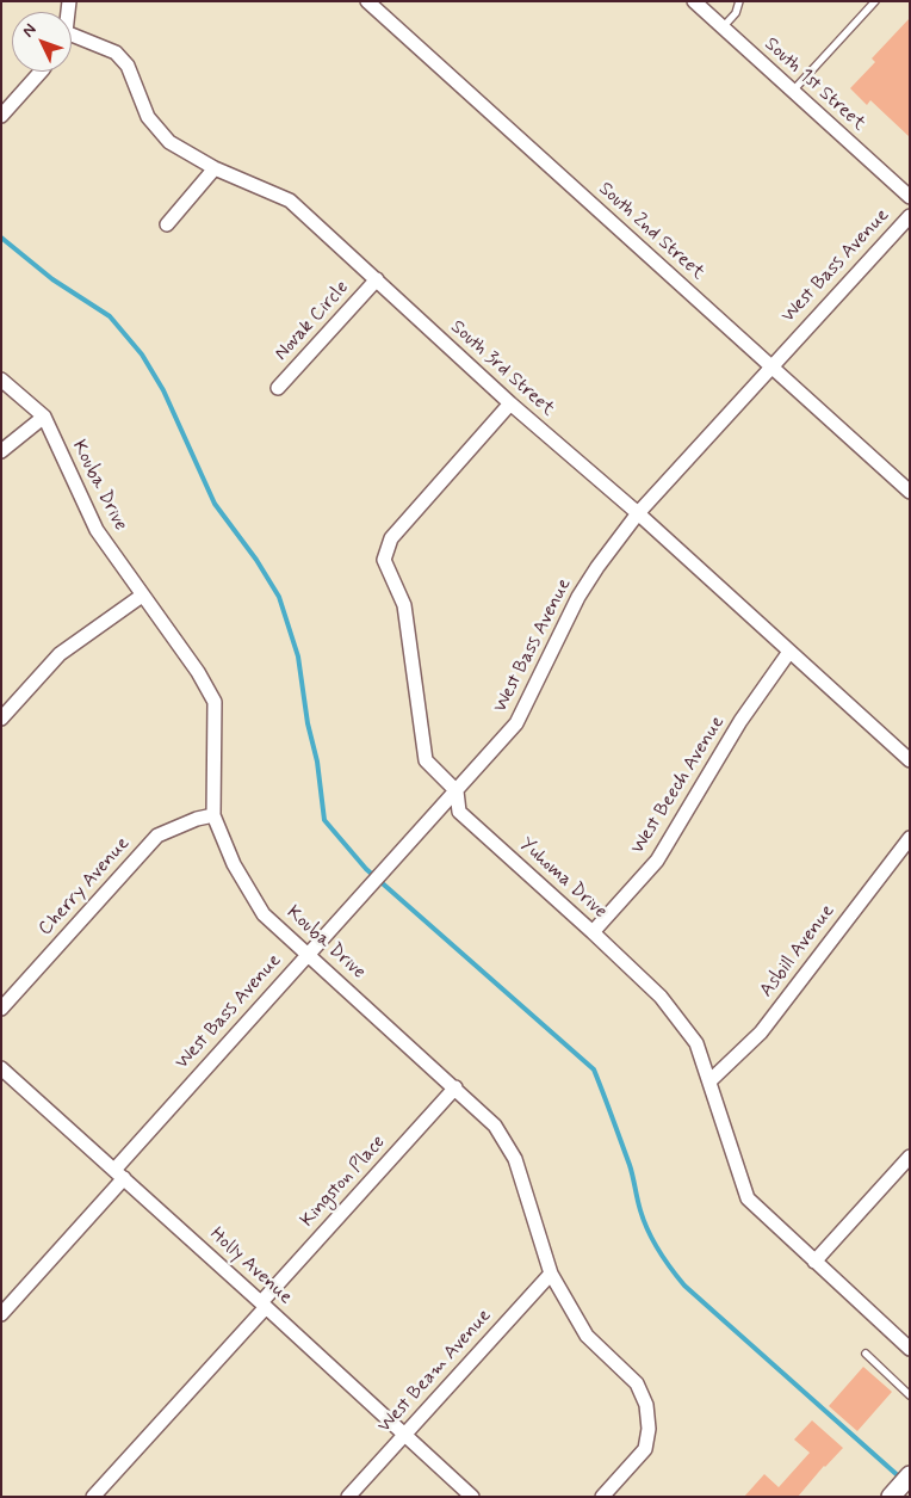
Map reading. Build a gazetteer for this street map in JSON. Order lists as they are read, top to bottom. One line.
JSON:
{"streets":{"street":["South 1st Street","South 2nd Street","West Bass Avenue","Novak Circle","South 3rd Street","Kouba Drive","West Beech Avenue","Yuhoma Drive","Cherry Avenue","Asbill Avenue","Kingston Place","Holly Avenue","West Beam Avenue"]},"crossings":[["South 2nd Street","West Bass Avenue"],["West Bass Avenue","South 3rd Street"],["West Bass Avenue","Kouba Drive"],["West Bass Avenue","Yuhoma Drive"],["West Bass Avenue","Holly Avenue"],["Novak Circle","South 3rd Street"],["South 3rd Street","West Beech Avenue"],["South 3rd Street","Yuhoma Drive"],["Kouba Drive","Cherry Avenue"],["Kouba Drive","Kingston Place"],["Kouba Drive","West Beam Avenue"],["West Beech Avenue","Yuhoma Drive"],["Yuhoma Drive","Asbill Avenue"],["Kingston Place","Holly Avenue"],["Holly Avenue","West Beam Avenue"]],"north":"top left"}
